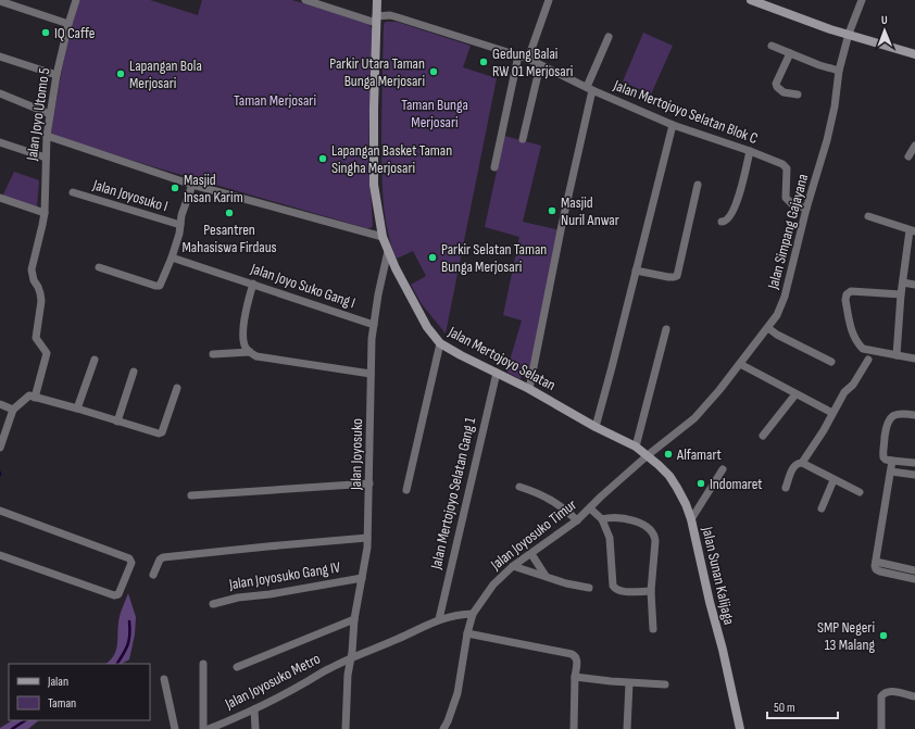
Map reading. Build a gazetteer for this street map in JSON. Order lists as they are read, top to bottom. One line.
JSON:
{"streets":{"main road":["Jalan Mertojoyo Selatan","Jalan Sunan Kalijaga"],"street":["Jalan Mertojoyo Selatan Blok C","Jalan Joyo Utomo 5","Jalan Joyosuko I","Jalan Simpang Gajayana","Jalan Joyo Suko Gang I","Jalan Joyosuko","Jalan Mertojoyo Selatan Gang 1","Jalan Joyosuko Timur","Jalan Joyosuko Gang IV","Jalan Joyosuko Metro"]},"crossings":[["Jalan Mertojoyo Selatan Blok C","Jalan Simpang Gajayana"],["Jalan Mertojoyo Selatan Blok C","Jalan Mertojoyo Selatan"],["Jalan Simpang Gajayana","Jalan Joyosuko Timur"],["Jalan Simpang Gajayana","Jalan Sunan Kalijaga"],["Jalan Joyo Suko Gang I","Jalan Joyosuko"],["Jalan Mertojoyo Selatan","Jalan Joyosuko"],["Jalan Mertojoyo Selatan","Jalan Mertojoyo Selatan Gang 1"],["Jalan Mertojoyo Selatan","Jalan Sunan Kalijaga"],["Jalan Joyosuko","Jalan Joyosuko Gang IV"],["Jalan Joyosuko","Jalan Joyosuko Metro"],["Jalan Mertojoyo Selatan Gang 1","Jalan Joyosuko Metro"],["Jalan Joyosuko Timur","Jalan Sunan Kalijaga"],["Jalan Joyosuko Timur","Jalan Joyosuko Metro"]],"parks":["Taman Merjosari","Taman Bunga Merjosari"],"places":["IQ Caffe","Gedung Balai RW 01 Merjosari","Parkir Utara Taman Bunga Merjosari","Lapangan Bola Merjosari","Lapangan Basket Taman Singha Merjosari","Masjid Insan Karim","Masjid Nuril Anwar","Pesantren Mahasiswa Firdaus","Parkir Selatan Taman Bunga Merjosari","Alfamart","Indomaret","SMP Negeri 13 Malang"],"legend":["Jalan","Taman"],"scale_bar":"50 m","north":"top"}
